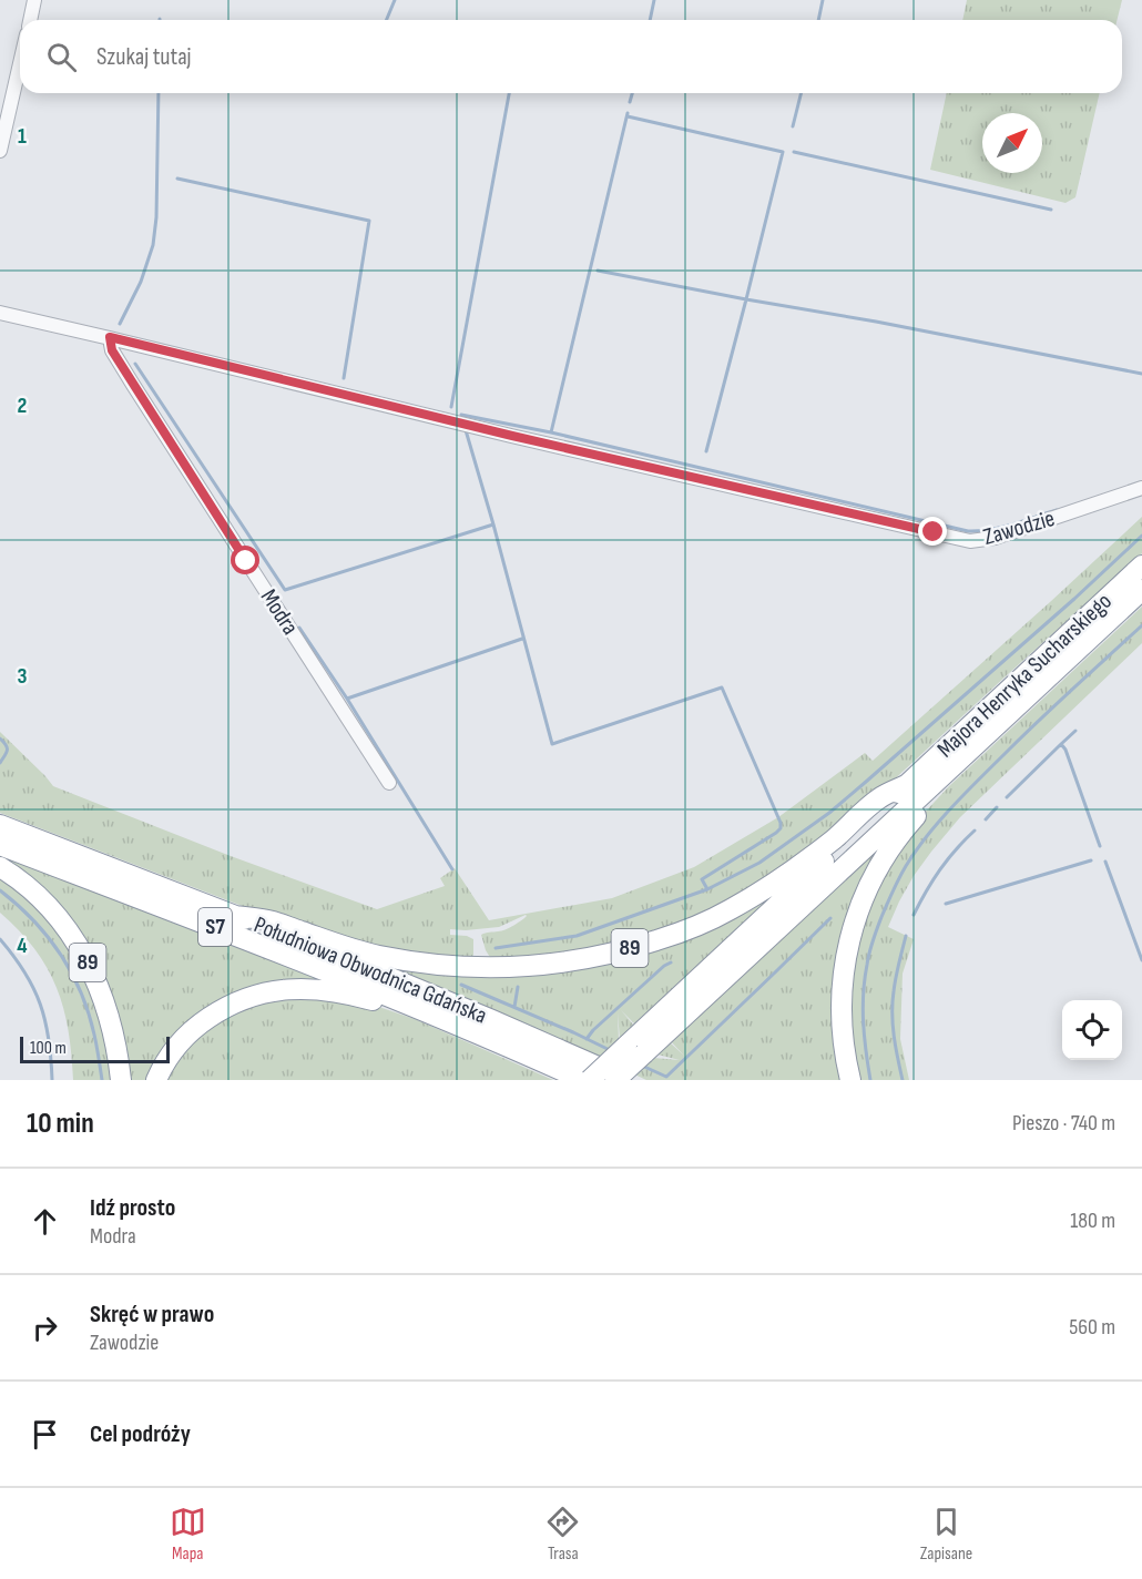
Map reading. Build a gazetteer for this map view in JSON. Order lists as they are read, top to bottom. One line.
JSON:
{"streets":{"highway":["Majora Henryka Sucharskiego","S7","89","Południowa Obwodnica Gdańska"],"street":["Zawodzie","Modra"]},"crossings":[["Zawodzie","Modra"],["Majora Henryka Sucharskiego","89"],["89","Południowa Obwodnica Gdańska"]],"scale_bar":"100 m","north":"top right","page":{"search":"Szukaj tutaj","scale":"100 m","heading":["10 min","Pieszo · 740 m"],"list":[["Idź prosto","Modra","180 m"],["Skręć w prawo","Zawodzie","560 m"],"Cel podróży"],"nav":["Mapa","Trasa","Zapisane"]},"grid":{"rows":["1","2","3","4"]}}
